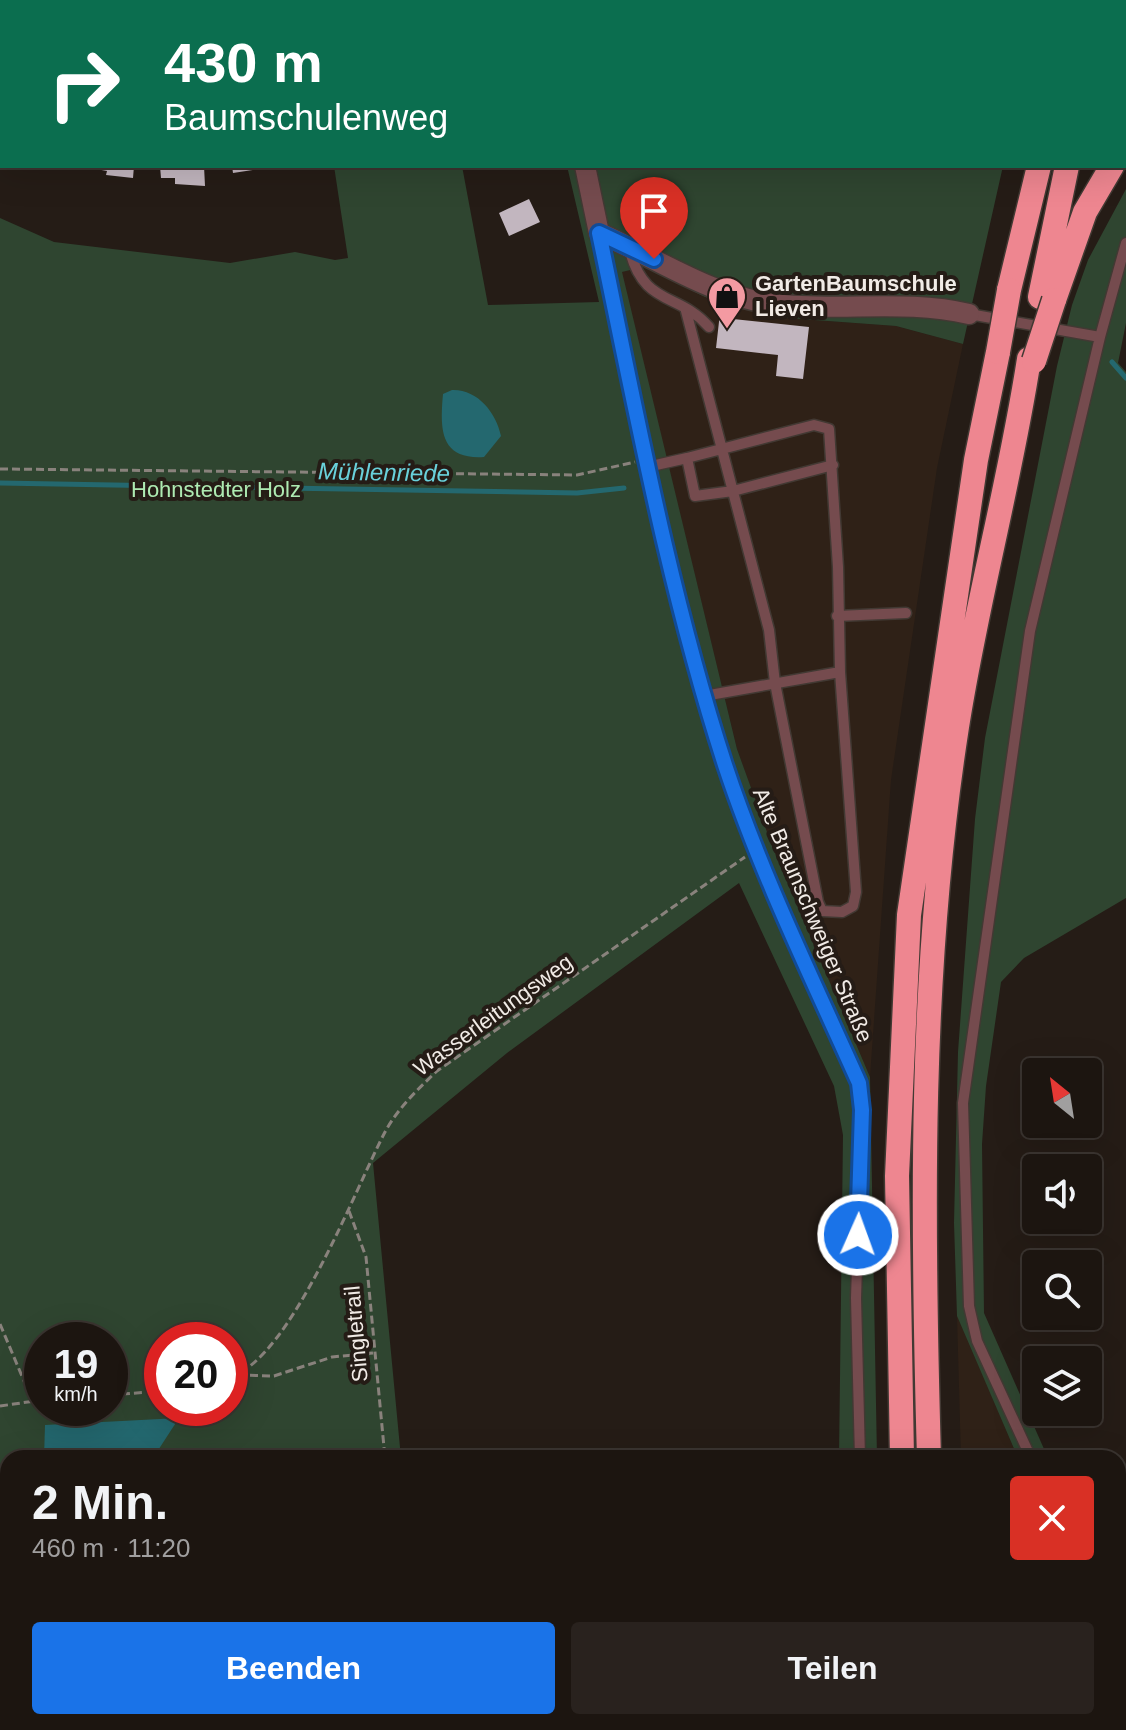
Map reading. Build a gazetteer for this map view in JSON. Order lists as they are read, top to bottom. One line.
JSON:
{"streets":{"street":["Alte Braunschweiger Straße"],"path":["Wasserleitungsweg","Singletrail"]},"crossings":[["Alte Braunschweiger Straße","Wasserleitungsweg"],["Wasserleitungsweg","Singletrail"]],"water":["Mühlenriede"],"parks":["Hohnstedter Holz"],"places":{"shop":["GartenBaumschule Lieven"]},"north":"top left","page":{"turn":["430 m","Baumschulenweg"],"speed":"19 km/h","limit":"20","heading":["2 Min.","460 m · 11:20"],"buttons":["Beenden","Teilen"]}}
